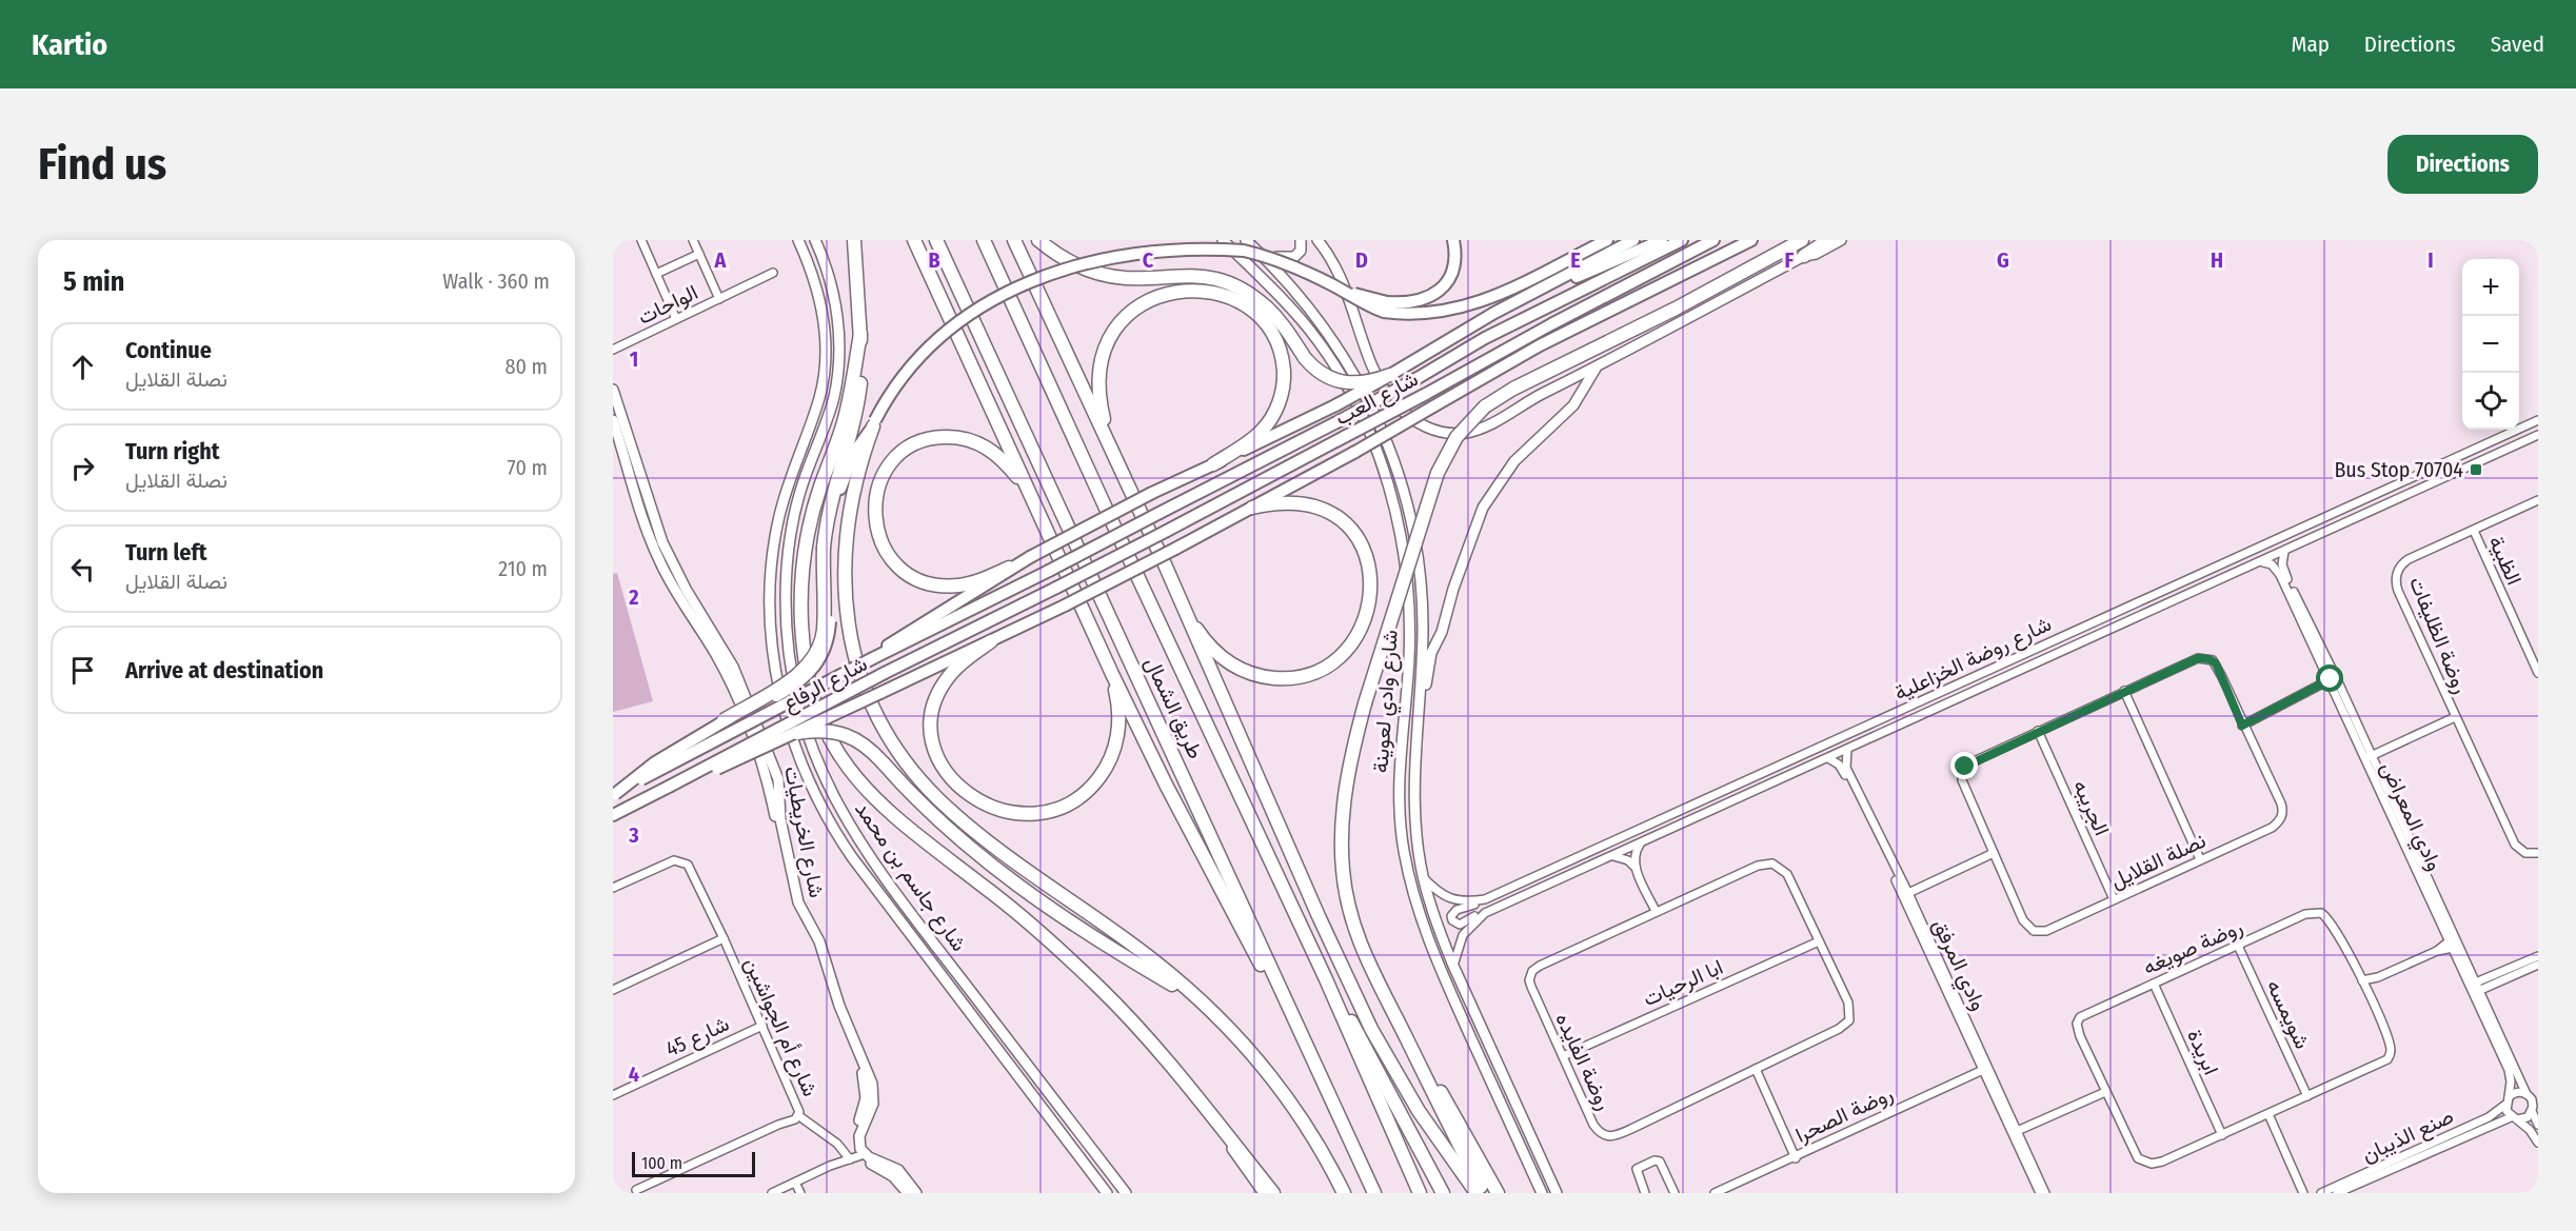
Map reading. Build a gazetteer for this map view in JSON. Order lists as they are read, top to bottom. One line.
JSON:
{"streets":{"highway":["طريق الشمال"],"main road":["شارع العب","شارع الرفاع","شارع وادي لعوينة","شارع الخريطيات","شارع جاسم بن محمد"],"street":["الواحات","الظبية","روضة الظليفات","شارع روضة الخزاعلية","الجريبه","وادي المعراض","نصلة القلايل","روضة صويغه","وادي المرفق","ابا الرحيات","شويمسه","شارع أم الجواشين","شارع 45","ابريدة","روضة الفايده","روضة الصحرا","صنع الذيبان"]},"crossings":[["شارع العب","شارع الرفاع"],["الظبية","روضة الظليفات"],["روضة الظليفات","وادي المعراض"],["شارع روضة الخزاعلية","شارع وادي لعوينة"],["شارع روضة الخزاعلية","وادي المعراض"],["شارع روضة الخزاعلية","وادي المرفق"],["الجريبه","نصلة القلايل"],["وادي المعراض","صنع الذيبان"],["روضة صويغه","شويمسه"],["روضة صويغه","ابريدة"],["وادي المرفق","روضة الصحرا"],["ابا الرحيات","روضة الفايده"],["شارع أم الجواشين","شارع 45"]],"places":{"transit":["Bus Stop 70704"]},"scale_bar":"100 m","page":{"header":"Kartio","nav":["Map","Directions","Saved"],"buttons":"Directions","title":"Find us","heading":["5 min","Walk · 360 m"],"map_buttons":["+","−"],"list":[["Continue","نصلة القلايل","80 m"],["Turn right","نصلة القلايل","70 m"],["Turn left","نصلة القلايل","210 m"],"Arrive at destination"],"scale":"100 m"},"grid":{"columns":["A","B","C","D","E","F","G","H","I"],"rows":["1","2","3","4"]}}
